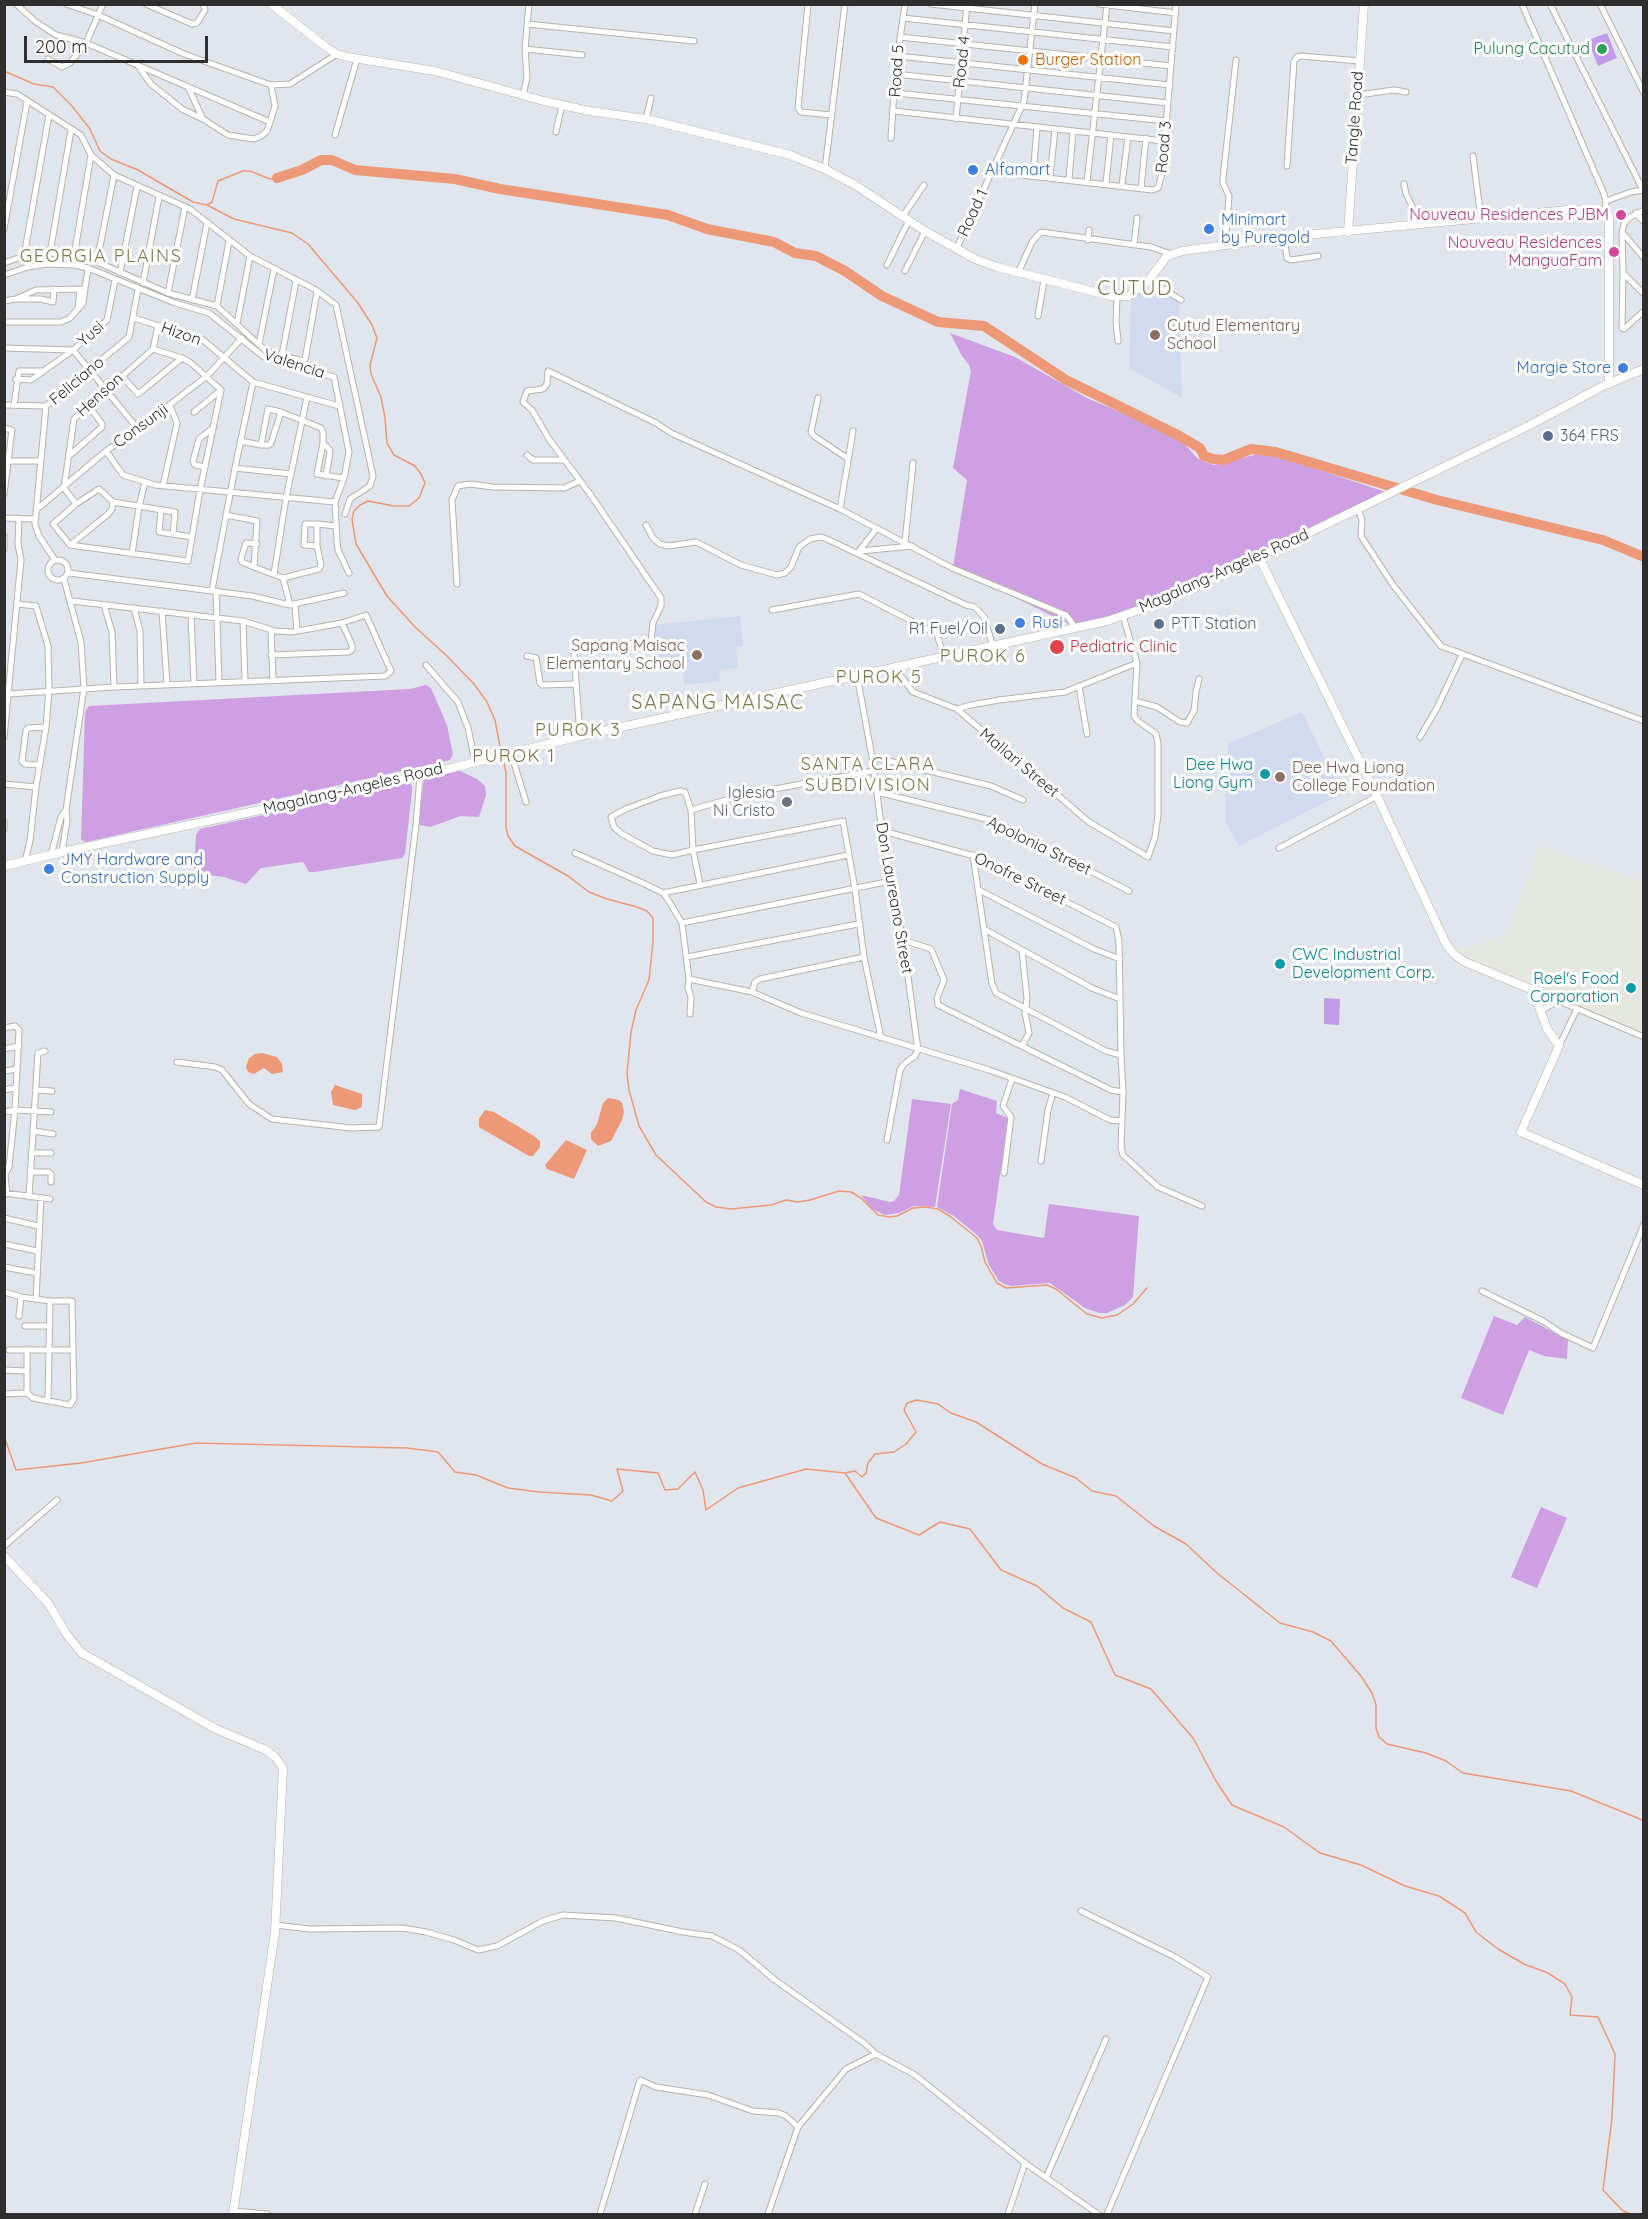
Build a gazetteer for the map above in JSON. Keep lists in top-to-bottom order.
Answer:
{
  "streets": {
    "street": [
      "Road 4",
      "Road 5",
      "Tangle Road",
      "Road 3",
      "Road 1",
      "Yusi",
      "Hizon",
      "Valencia",
      "Feliciano",
      "Henson",
      "Consunji",
      "Magalang-Angeles Road",
      "Mallari Street",
      "Apolonia Street",
      "Onofre Street",
      "Don Laureano Street"
    ]
  },
  "crossings": [
    ["Yusi", "Valencia"],
    ["Hizon", "Feliciano"],
    ["Hizon", "Consunji"],
    ["Valencia", "Feliciano"],
    ["Valencia", "Consunji"],
    ["Feliciano", "Consunji"],
    ["Henson", "Consunji"],
    ["Magalang-Angeles Road", "Mallari Street"],
    ["Magalang-Angeles Road", "Don Laureano Street"],
    ["Apolonia Street", "Don Laureano Street"],
    ["Onofre Street", "Don Laureano Street"]
  ],
  "districts": [
    "GEORGIA PLAINS",
    "CUTUD",
    "PUROK 6",
    "PUROK 5",
    "SAPANG MAISAC",
    "PUROK 3",
    "PUROK 1",
    "SANTA CLARA SUBDIVISION"
  ],
  "places": [
    "Pulung Cacutud",
    "Burger Station",
    "Alfamart",
    "Nouveau Residences PJBM",
    "Minimart by Puregold",
    "Nouveau Residences ManguaFam",
    "Cutud Elementary School",
    "Margie Store",
    "364 FRS",
    "Rusi",
    "PTT Station",
    "R1 Fuel/Oil",
    "Pediatric Clinic",
    "Sapang Maisac Elementary School",
    "Dee Hwa Liong Gym",
    "Dee Hwa Liong College Foundation",
    "Iglesia Ni Cristo",
    "JMY Hardware and Construction Supply",
    "CWC Industrial Development Corp.",
    "Roel's Food Corporation"
  ],
  "scale_bar": "200 m"
}
